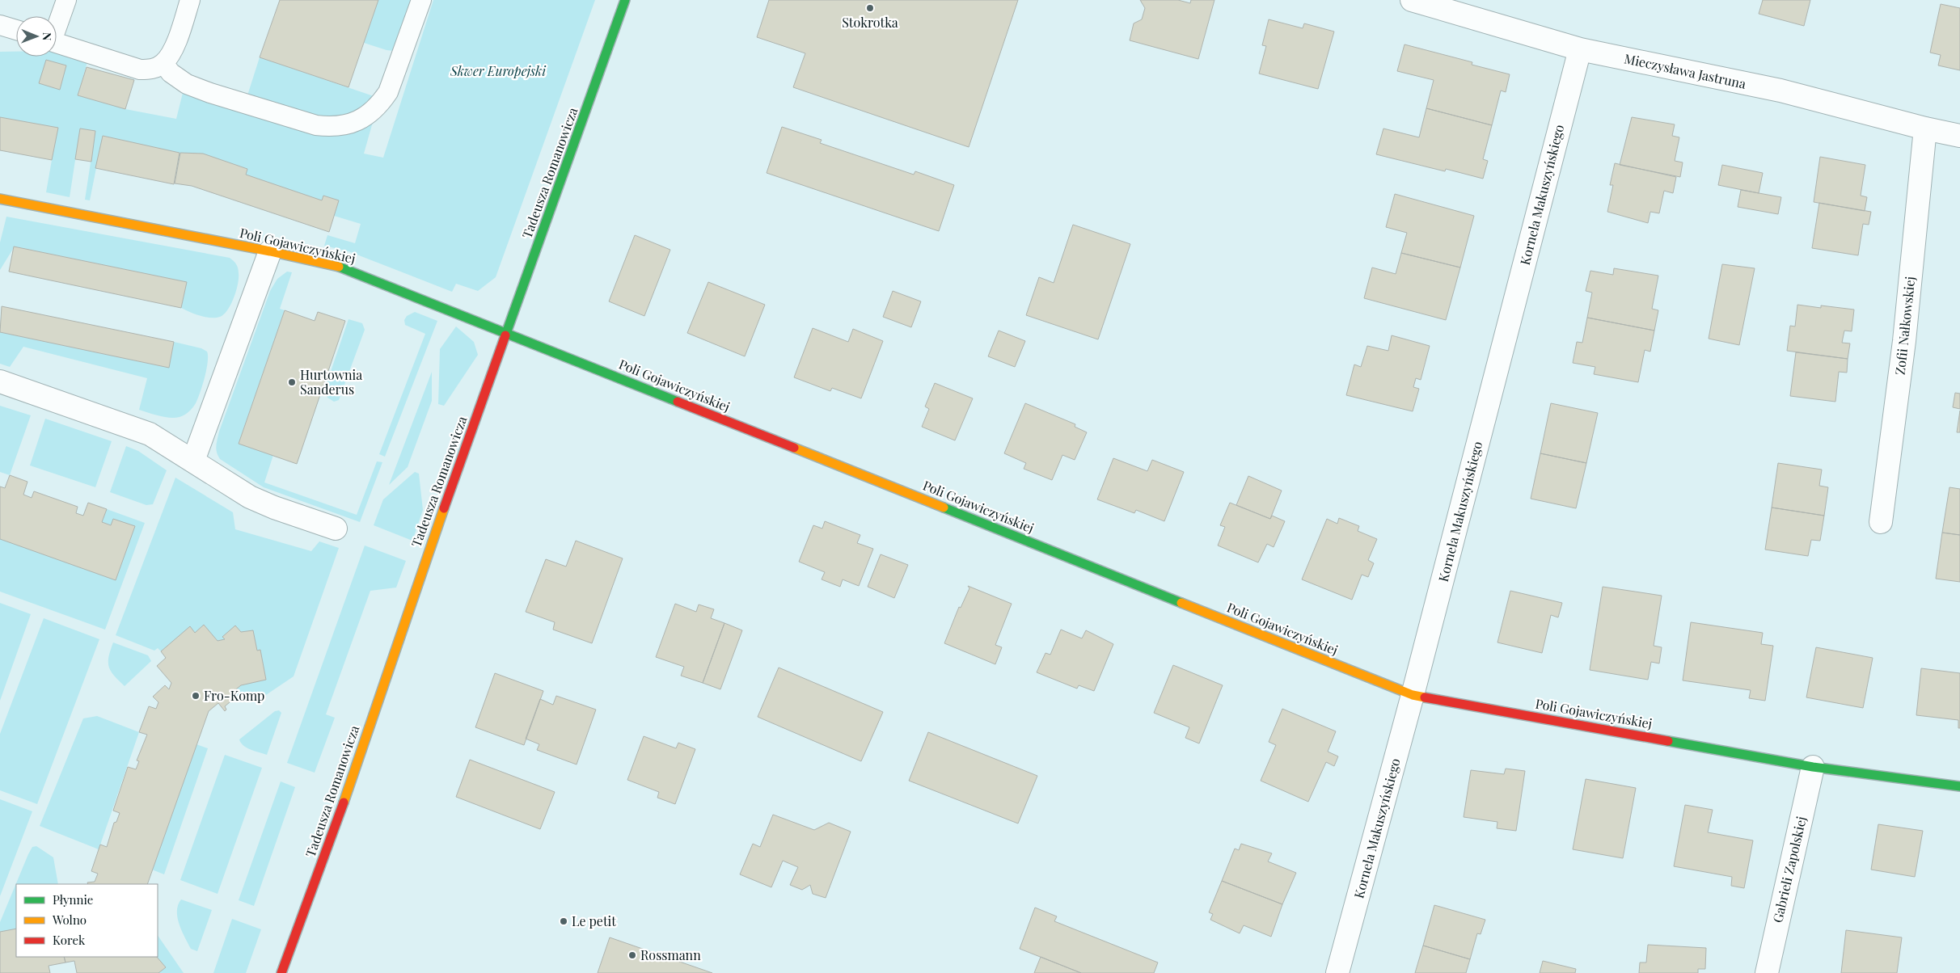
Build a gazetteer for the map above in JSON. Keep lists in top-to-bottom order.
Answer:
{
  "streets": {
    "street": [
      "Mieczysława Jastruna",
      "Tadeusza Romanowicza",
      "Kornela Makuszyńskiego",
      "Poli Gojawiczyńskiej",
      "Zofii Nałkowskiej",
      "Gabrieli Zapolskiej"
    ]
  },
  "crossings": [
    ["Mieczysława Jastruna", "Kornela Makuszyńskiego"],
    ["Mieczysława Jastruna", "Zofii Nałkowskiej"],
    ["Tadeusza Romanowicza", "Poli Gojawiczyńskiej"],
    ["Kornela Makuszyńskiego", "Poli Gojawiczyńskiej"],
    ["Poli Gojawiczyńskiej", "Gabrieli Zapolskiej"]
  ],
  "parks": ["Skwer Europejski"],
  "places": [
    "Stokrotka",
    "Hurtownia Sanderus",
    "Fro-Komp",
    "Le petit",
    "Rossmann"
  ],
  "legend": ["Płynnie", "Wolno", "Korek"],
  "north": "right"
}
